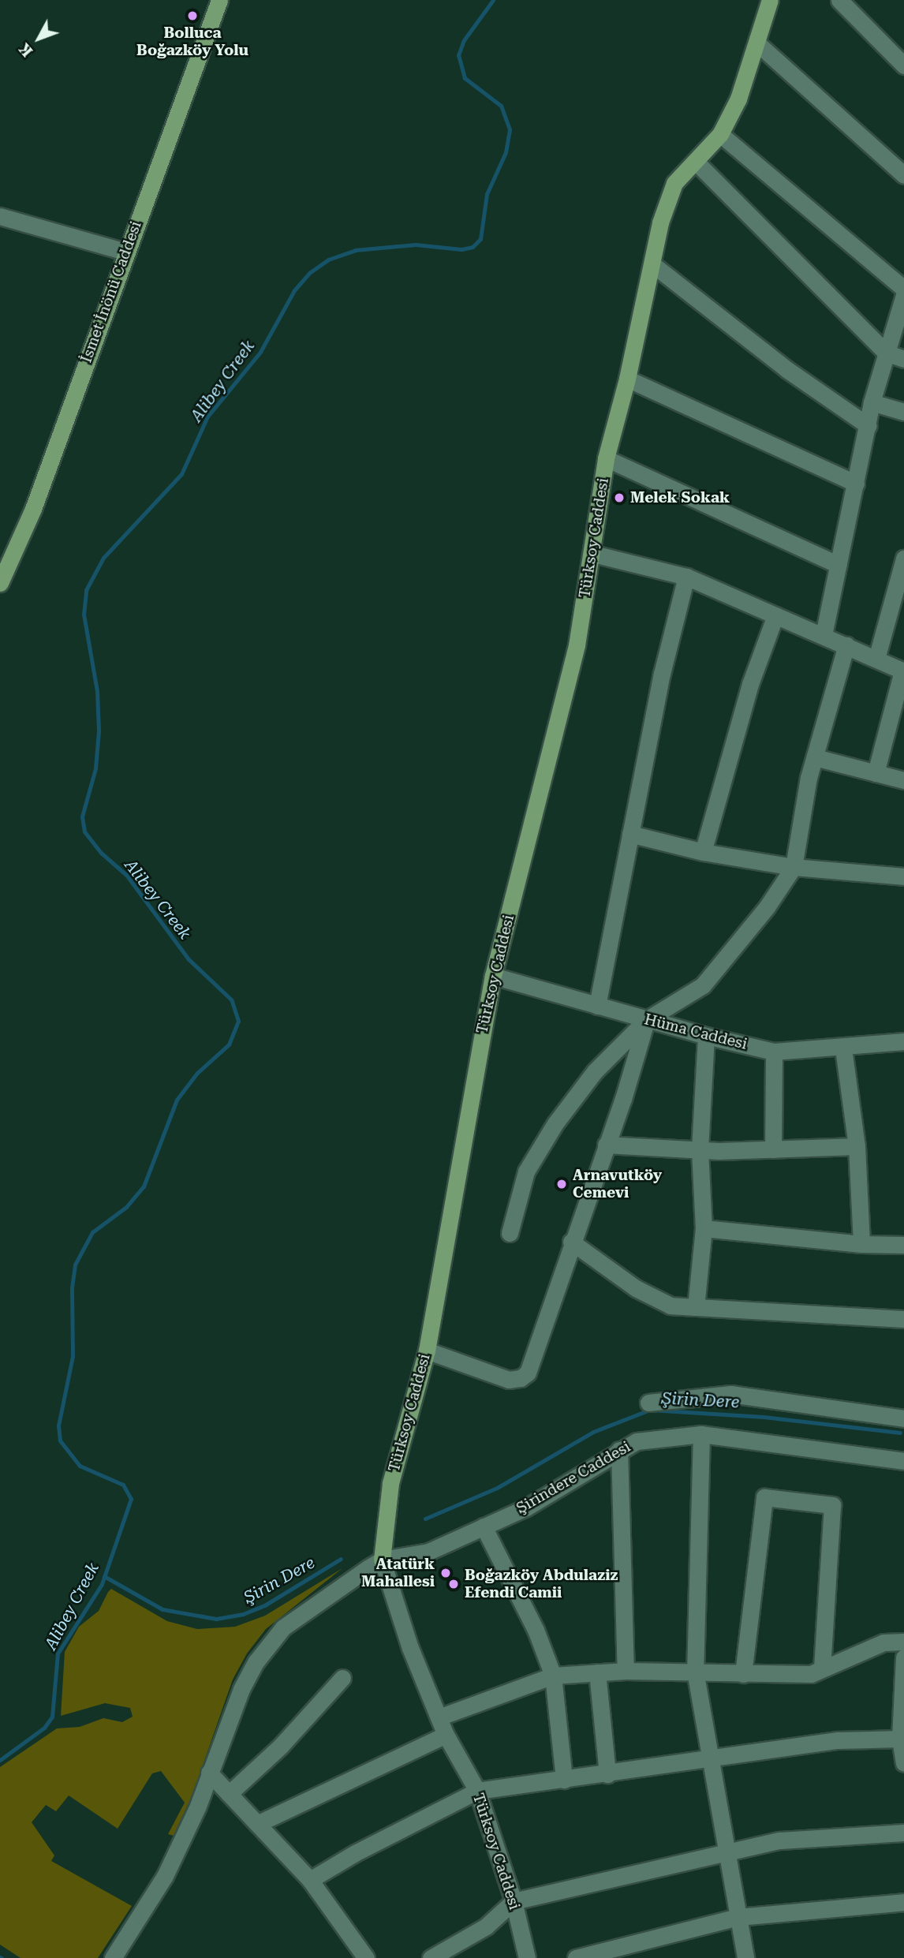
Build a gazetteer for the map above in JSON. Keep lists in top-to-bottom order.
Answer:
{
  "streets": {
    "main road": ["İsmet İnönü Caddesi", "Türksoy Caddesi"],
    "street": ["Hüma Caddesi", "Şirindere Caddesi"]
  },
  "crossings": [
    ["Türksoy Caddesi", "Hüma Caddesi"],
    ["Türksoy Caddesi", "Şirindere Caddesi"]
  ],
  "water": ["Alibey Creek", "Şirin Dere"],
  "places": [
    "Bolluca Boğazköy Yolu",
    "Melek Sokak",
    "Arnavutköy Cemevi",
    "Atatürk Mahallesi",
    "Boğazköy Abdulaziz Efendi Camii"
  ],
  "north": "bottom left"
}
